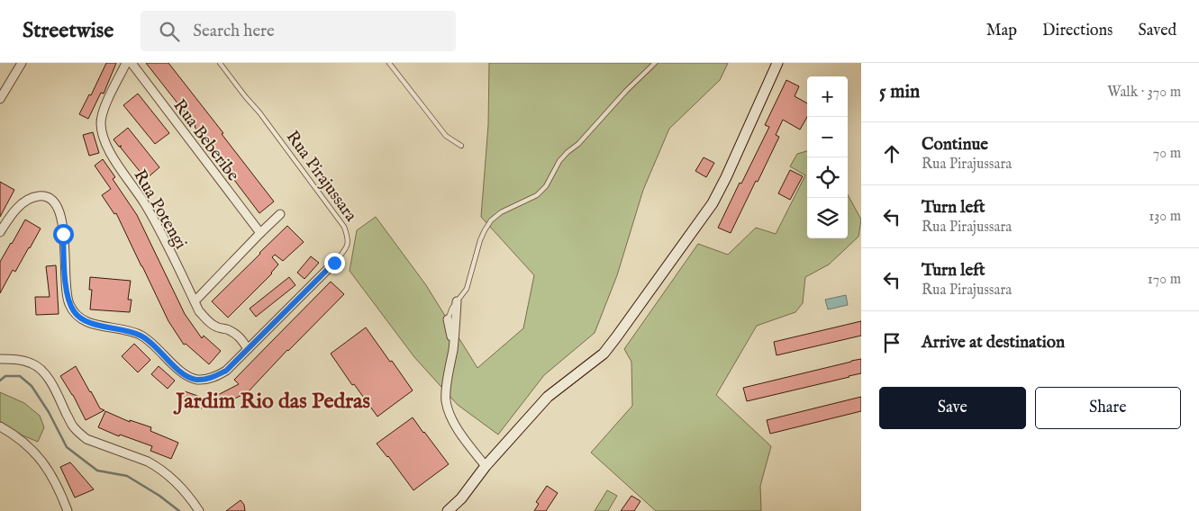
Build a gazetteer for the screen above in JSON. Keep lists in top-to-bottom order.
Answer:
{
  "streets": {
    "street": ["Rua Beberibe", "Rua Pirajussara", "Rua Potengi"]
  },
  "crossings": [
    ["Rua Pirajussara", "Rua Potengi"]
  ],
  "districts": ["Jardim Rio das Pedras"],
  "page": {
    "header": "Streetwise",
    "search": "Search here",
    "nav": ["Map", "Directions", "Saved"],
    "heading": ["5 min", "Walk · 370 m"],
    "map_buttons": ["+", "−"],
    "list": [
      ["Continue", "Rua Pirajussara", "70 m"],
      ["Turn left", "Rua Pirajussara", "130 m"],
      ["Turn left", "Rua Pirajussara", "170 m"],
      "Arrive at destination"
    ],
    "buttons": ["Save", "Share"]
  }
}
